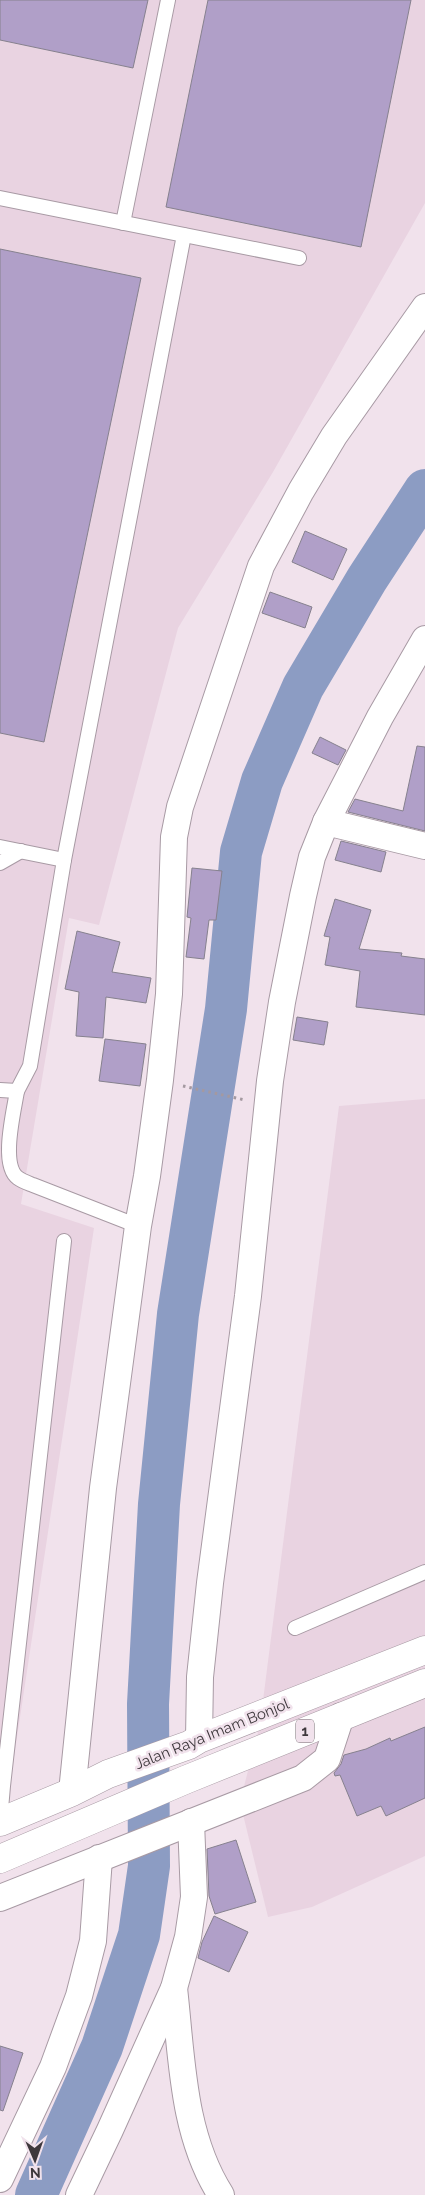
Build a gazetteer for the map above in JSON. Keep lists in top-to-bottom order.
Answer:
{
  "streets": {
    "highway": ["1", "Jalan Raya Imam Bonjol"]
  },
  "north": "bottom"
}
